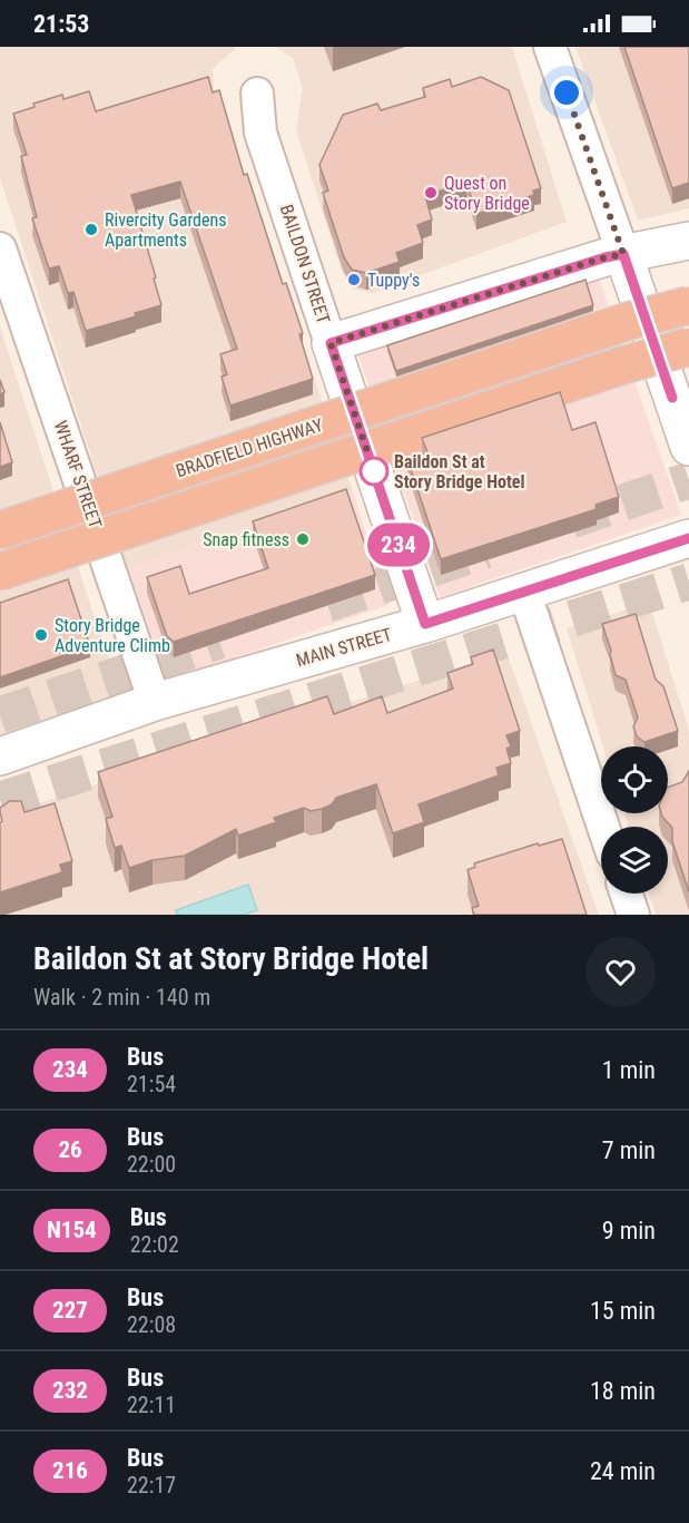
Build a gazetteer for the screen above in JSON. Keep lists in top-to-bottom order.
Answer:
{
  "streets": {
    "highway": ["BRADFIELD HIGHWAY"],
    "street": ["BAILDON STREET", "WHARF STREET", "MAIN STREET"]
  },
  "crossings": [
    ["BAILDON STREET", "MAIN STREET"],
    ["WHARF STREET", "MAIN STREET"]
  ],
  "places": [
    "Quest on Story Bridge",
    "Rivercity Gardens Apartments",
    "Tuppy's",
    "Baildon St at Story Bridge Hotel",
    "Snap fitness",
    "Story Bridge Adventure Climb"
  ],
  "lines": ["bus line 234"],
  "page": {
    "status": "21:53",
    "on_map": "234",
    "heading": ["Baildon St at Story Bridge Hotel", "Walk · 2 min · 140 m"],
    "list": [
      {
        "mark": "234",
        "name": "Bus",
        "note": "21:54",
        "value": "1 min"
      },
      {
        "mark": "26",
        "name": "Bus",
        "note": "22:00",
        "value": "7 min"
      },
      {
        "mark": "N154",
        "name": "Bus",
        "note": "22:02",
        "value": "9 min"
      },
      {
        "mark": "227",
        "name": "Bus",
        "note": "22:08",
        "value": "15 min"
      },
      {
        "mark": "232",
        "name": "Bus",
        "note": "22:11",
        "value": "18 min"
      },
      {
        "mark": "216",
        "name": "Bus",
        "note": "22:17",
        "value": "24 min"
      }
    ]
  }
}
